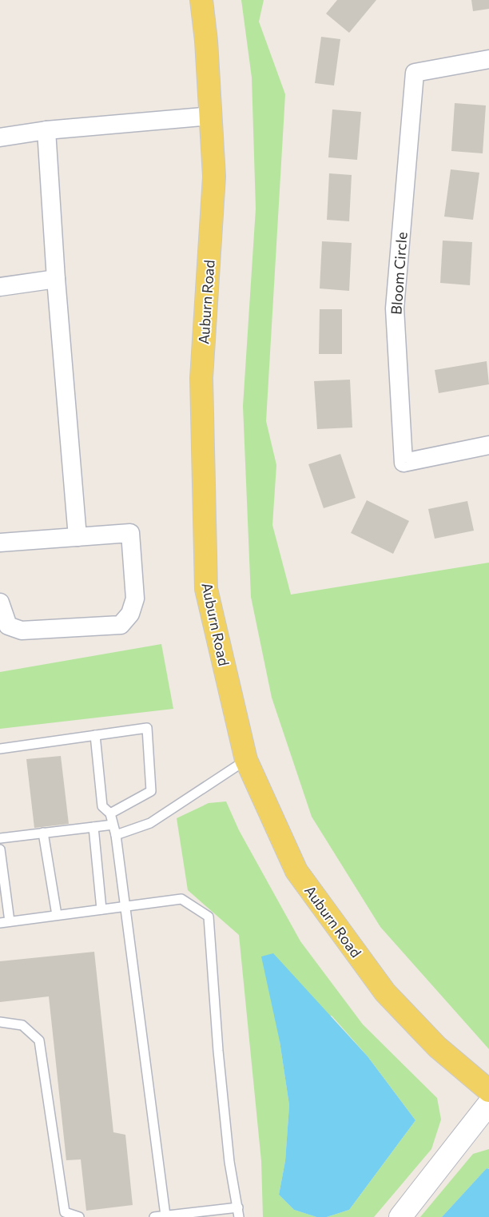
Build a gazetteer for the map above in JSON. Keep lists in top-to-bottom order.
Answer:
{
  "streets": {
    "main road": ["Auburn Road"],
    "street": ["Bloom Circle"]
  }
}
